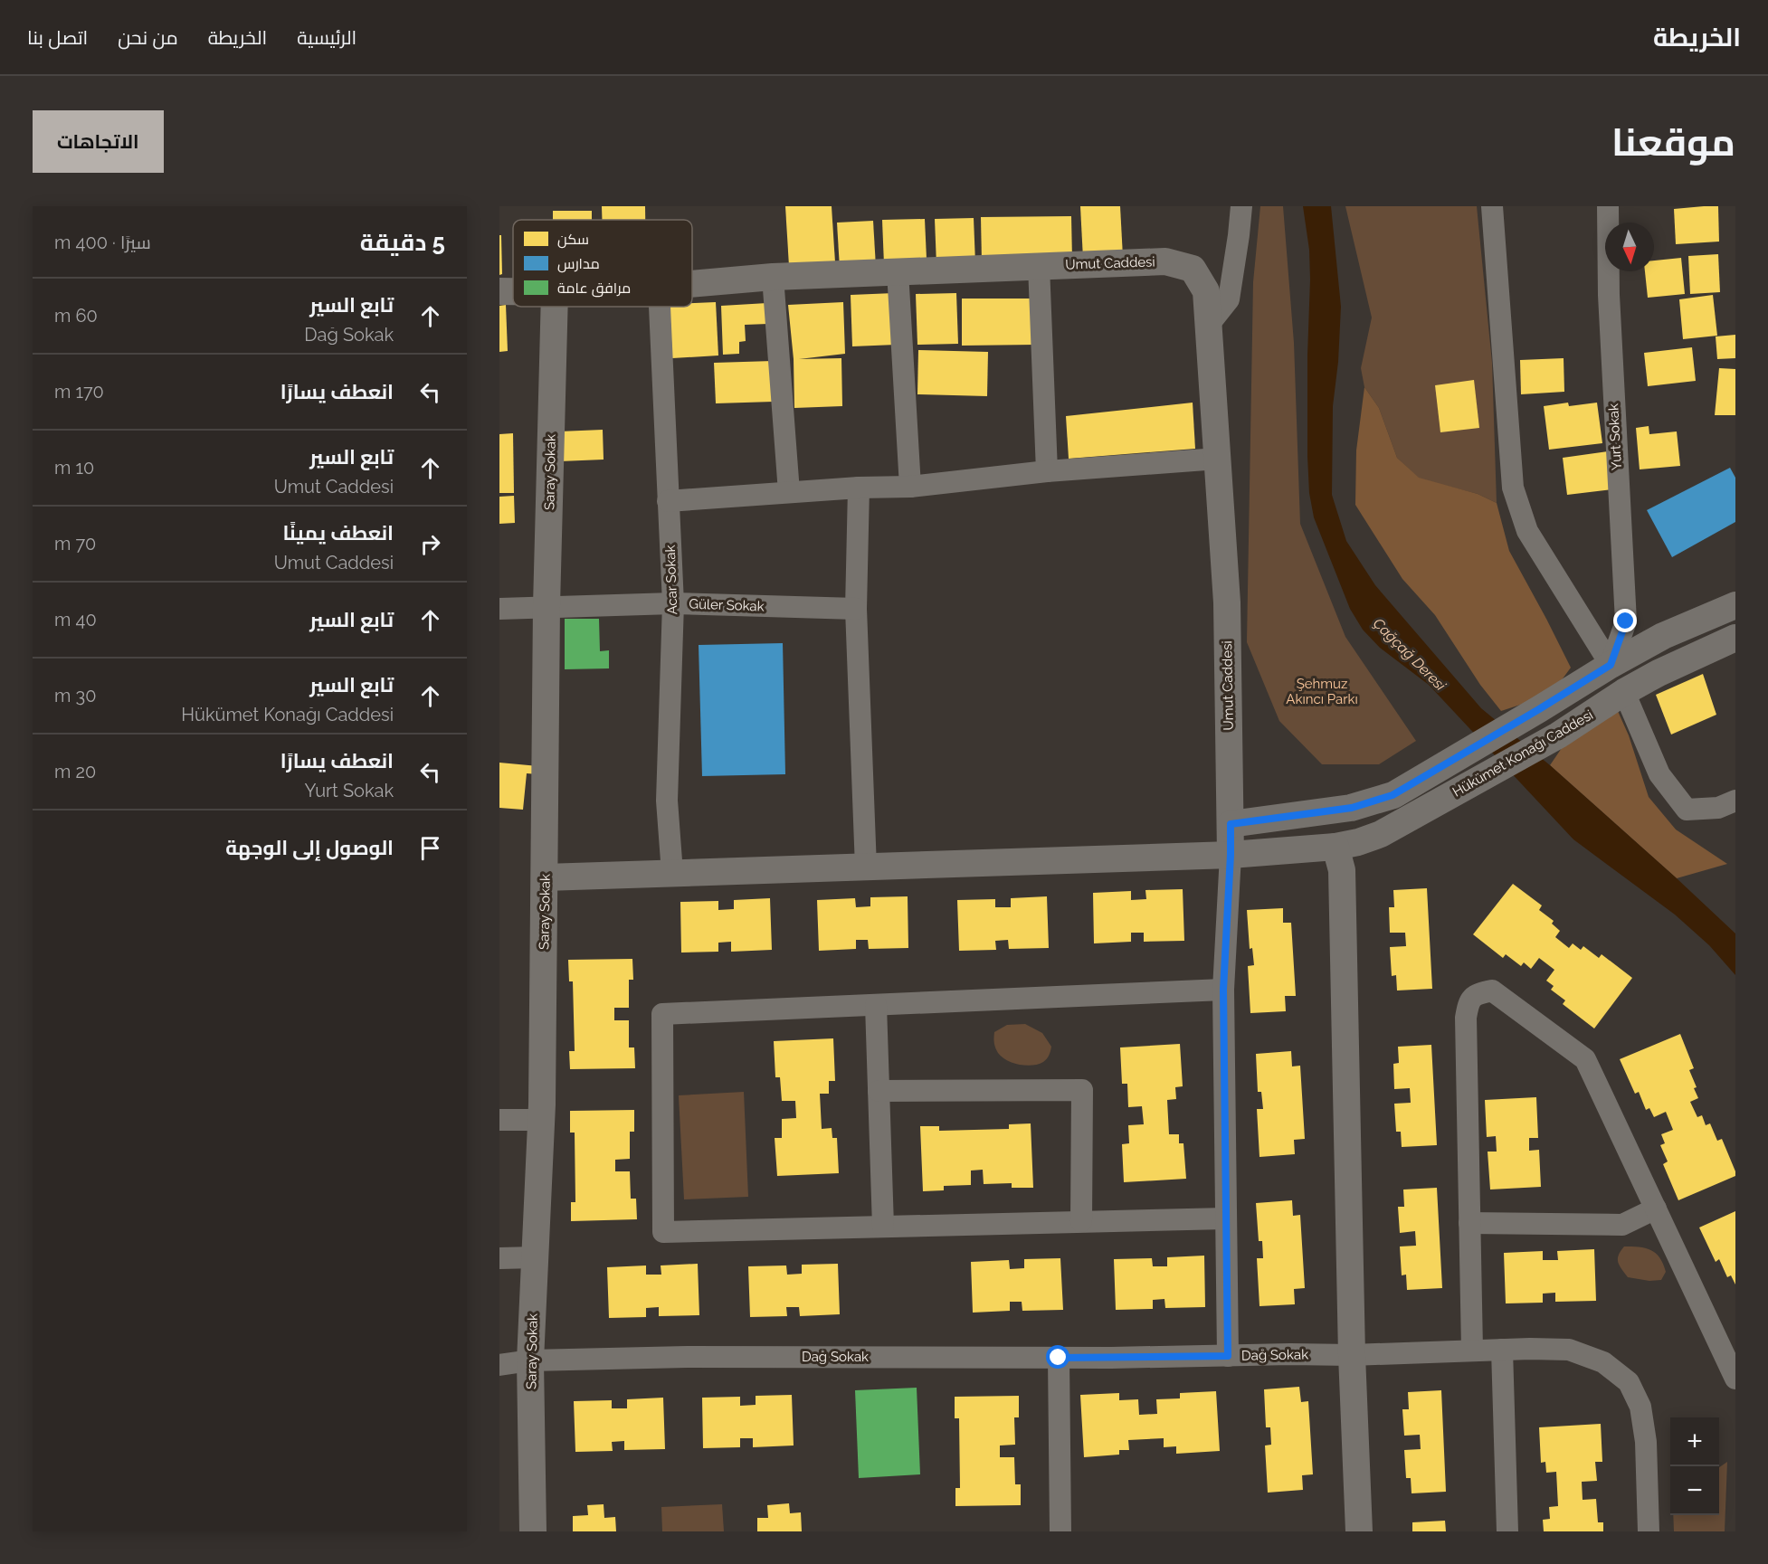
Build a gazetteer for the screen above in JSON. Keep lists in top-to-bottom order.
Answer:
{
  "streets": {
    "street": [
      "Umut Caddesi",
      "Yurt Sokak",
      "Saray Sokak",
      "Acar Sokak",
      "Güler Sokak",
      "Hükümet Konağı Caddesi",
      "Dağ Sokak"
    ]
  },
  "crossings": [
    ["Umut Caddesi", "Hükümet Konağı Caddesi"],
    ["Saray Sokak", "Güler Sokak"],
    ["Saray Sokak", "Hükümet Konağı Caddesi"],
    ["Saray Sokak", "Dağ Sokak"],
    ["Acar Sokak", "Güler Sokak"],
    ["Acar Sokak", "Hükümet Konağı Caddesi"]
  ],
  "water": ["Çağçağ Deresi"],
  "parks": ["Şehmuz Akıncı Parkı"],
  "legend": ["سكن", "مدارس", "مرافق عامة"],
  "north": "bottom",
  "page": {
    "header": "الخريطة",
    "nav": [
      "الرئيسية",
      "الخريطة",
      "من نحن",
      "اتصل بنا"
    ],
    "title": "موقعنا",
    "buttons": "الاتجاهات",
    "heading": ["5 دقيقة", "سيرًا · 400 m"],
    "list": [
      ["تابع السير", "Dağ Sokak", "60 m"],
      ["انعطف يسارًا", "170 m"],
      ["تابع السير", "Umut Caddesi", "10 m"],
      ["انعطف يمينًا", "Umut Caddesi", "70 m"],
      ["تابع السير", "40 m"],
      ["تابع السير", "Hükümet Konağı Caddesi", "30 m"],
      ["انعطف يسارًا", "Yurt Sokak", "20 m"],
      "الوصول إلى الوجهة"
    ],
    "map_buttons": ["+", "−"]
  }
}
